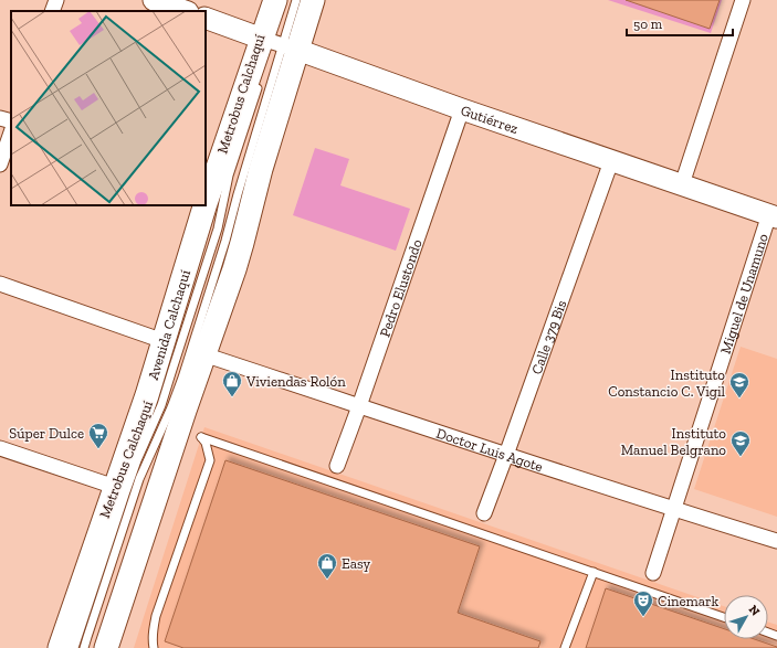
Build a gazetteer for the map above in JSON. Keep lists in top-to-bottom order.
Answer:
{
  "streets": {
    "main road": ["Avenida Calchaquí"],
    "street": [
      "Gutiérrez",
      "Pedro Elustondo",
      "Miguel de Unamuno",
      "Calle 379 Bis",
      "Doctor Luis Agote"
    ],
    "lane": ["Metrobus Calchaquí"]
  },
  "crossings": [
    ["Metrobus Calchaquí", "Gutiérrez"],
    ["Metrobus Calchaquí", "Avenida Calchaquí"],
    ["Gutiérrez", "Pedro Elustondo"],
    ["Gutiérrez", "Miguel de Unamuno"],
    ["Gutiérrez", "Avenida Calchaquí"],
    ["Gutiérrez", "Calle 379 Bis"],
    ["Pedro Elustondo", "Doctor Luis Agote"],
    ["Miguel de Unamuno", "Doctor Luis Agote"],
    ["Avenida Calchaquí", "Doctor Luis Agote"],
    ["Calle 379 Bis", "Doctor Luis Agote"]
  ],
  "places": {
    "shop": ["Viviendas Rolón", "Easy"],
    "school or university": ["Instituto Constancio C. Vigil", "Instituto Manuel Belgrano"],
    "supermarket": ["Súper Dulce"],
    "theatre": ["Cinemark"]
  },
  "scale_bar": "50 m",
  "north": "top right"
}
